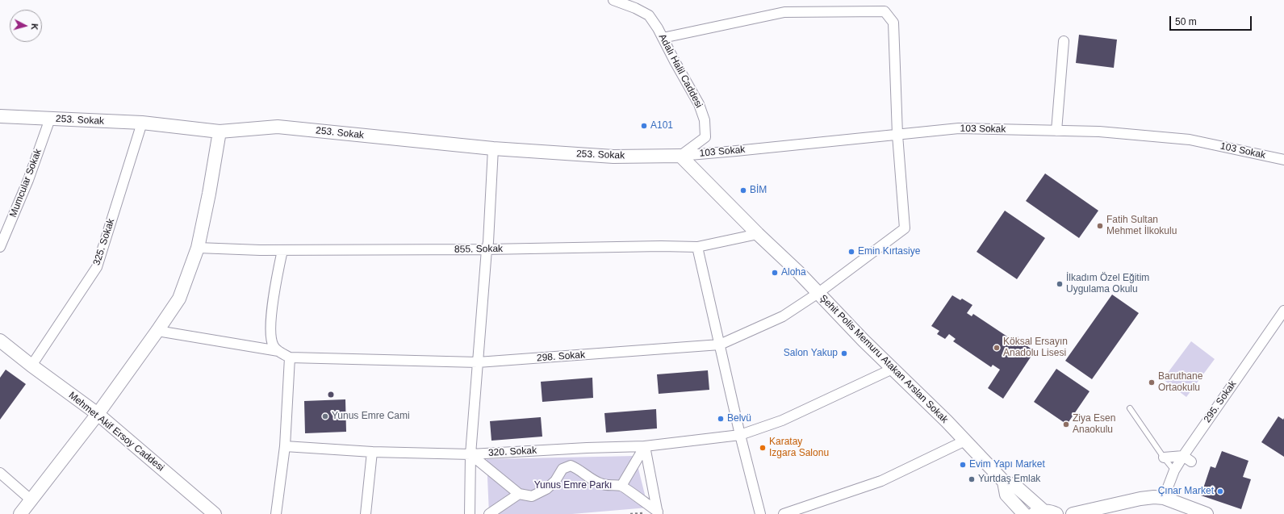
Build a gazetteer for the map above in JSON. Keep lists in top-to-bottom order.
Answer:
{
  "streets": {
    "street": [
      "Adalı Halil Caddesi",
      "253. Sokak",
      "103 Sokak",
      "Mumcular Sokak",
      "325. Sokak",
      "855. Sokak",
      "298. Sokak",
      "Şehit Polis Memuru Atakan Arslan Sokak",
      "295. Sokak",
      "Mehmet Akif Ersoy Caddesi",
      "320. Sokak"
    ]
  },
  "crossings": [
    ["Adalı Halil Caddesi", "253. Sokak"],
    ["Adalı Halil Caddesi", "103 Sokak"],
    ["Adalı Halil Caddesi", "Şehit Polis Memuru Atakan Arslan Sokak"],
    ["253. Sokak", "103 Sokak"],
    ["253. Sokak", "Mumcular Sokak"],
    ["253. Sokak", "325. Sokak"],
    ["253. Sokak", "Şehit Polis Memuru Atakan Arslan Sokak"],
    ["103 Sokak", "298. Sokak"],
    ["103 Sokak", "Şehit Polis Memuru Atakan Arslan Sokak"],
    ["325. Sokak", "Mehmet Akif Ersoy Caddesi"],
    ["855. Sokak", "Şehit Polis Memuru Atakan Arslan Sokak"],
    ["298. Sokak", "Şehit Polis Memuru Atakan Arslan Sokak"],
    ["Şehit Polis Memuru Atakan Arslan Sokak", "320. Sokak"]
  ],
  "parks": ["Yunus Emre Parkı"],
  "places": [
    "A101",
    "BİM",
    "Fatih Sultan Mehmet İlkokulu",
    "Emin Kırtasiye",
    "Aloha",
    "İlkadım Özel Eğitim Uygulama Okulu",
    "Köksal Ersayın Anadolu Lisesi",
    "Salon Yakup",
    "Baruthane Ortaokulu",
    "Yunus Emre Cami",
    "Belvü",
    "Ziya Esen Anaokulu",
    "Karatay Izgara Salonu",
    "Evim Yapı Market",
    "Yurtdaş Emlak",
    "Çınar Market"
  ],
  "scale_bar": "50 m",
  "north": "right"
}
